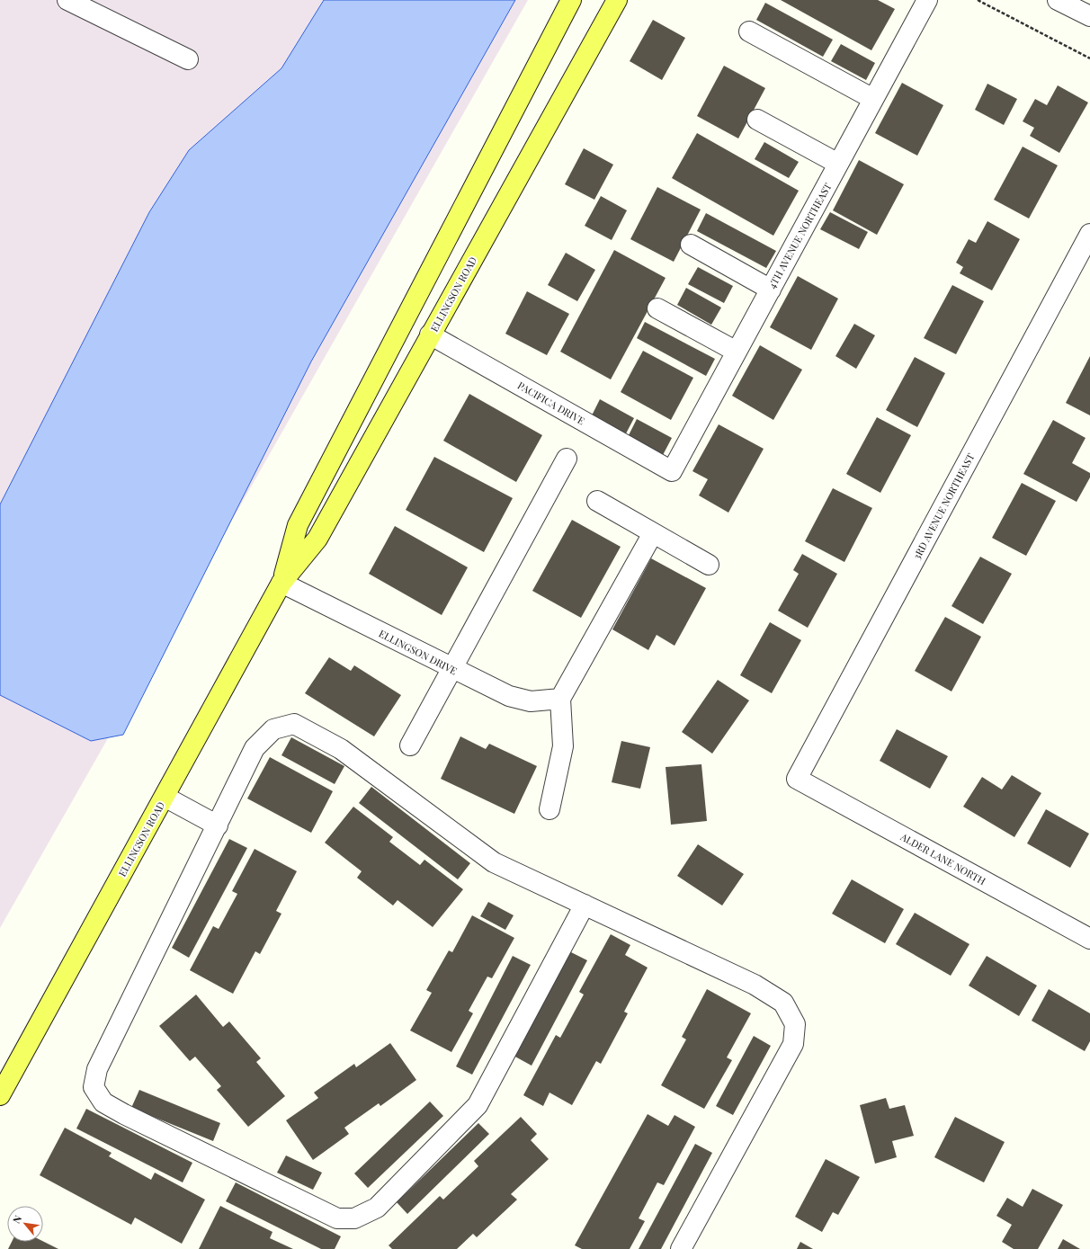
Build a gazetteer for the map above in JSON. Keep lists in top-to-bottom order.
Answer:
{
  "streets": {
    "main road": ["ELLINGSON ROAD"],
    "street": [
      "4TH AVENUE NORTHEAST",
      "PACIFICA DRIVE",
      "3RD AVENUE NORTHEAST",
      "ELLINGSON DRIVE",
      "ALDER LANE NORTH"
    ]
  },
  "crossings": [
    ["4TH AVENUE NORTHEAST", "PACIFICA DRIVE"],
    ["ELLINGSON ROAD", "PACIFICA DRIVE"],
    ["ELLINGSON ROAD", "ELLINGSON DRIVE"],
    ["3RD AVENUE NORTHEAST", "ALDER LANE NORTH"]
  ],
  "north": "top left"
}
